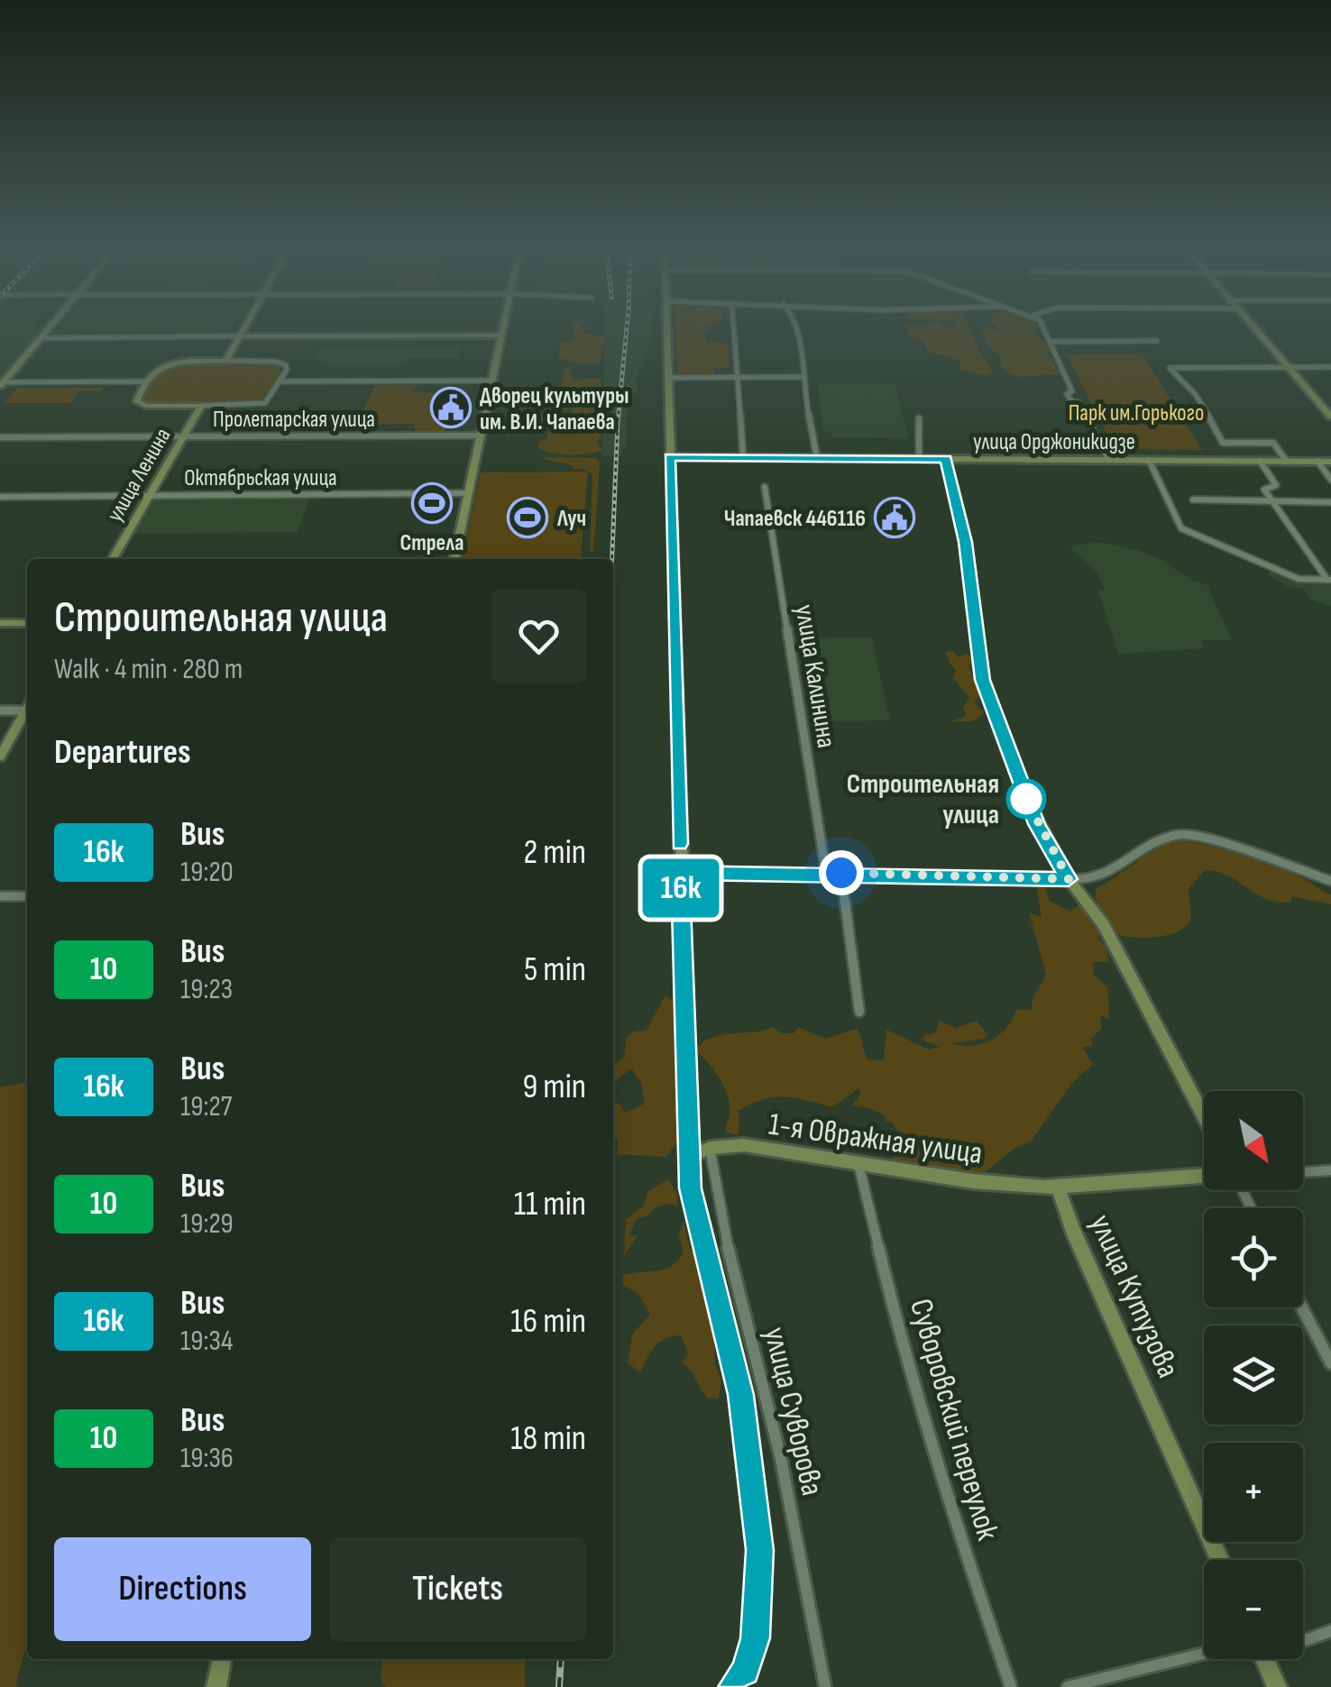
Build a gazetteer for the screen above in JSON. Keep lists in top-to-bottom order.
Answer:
{
  "streets": {
    "street": [
      "Пролетарская улица",
      "улица Орджоникидзе",
      "улица Ленина",
      "Октябрьская улица",
      "улица Калинина",
      "1-я Овражная улица",
      "улица Кутузова",
      "улица Суворова",
      "Суворовский переулок"
    ]
  },
  "crossings": [
    ["Пролетарская улица", "улица Ленина"],
    ["улица Ленина", "Октябрьская улица"],
    ["1-я Овражная улица", "улица Кутузова"],
    ["1-я Овражная улица", "улица Суворова"],
    ["1-я Овражная улица", "Суворовский переулок"]
  ],
  "parks": ["Парк им.Горького"],
  "places": {
    "public building": ["Дворец культуры им. В.И. Чапаева", "Чапаевск 446116"],
    "sports": ["Стрела", "Луч"],
    "other": ["Строительная улица"]
  },
  "lines": ["bus line 16к"],
  "north": "bottom right",
  "page": {
    "on_map": "16к",
    "heading": [
      ["Строительная улица", "Walk · 4 min · 280 m"],
      "Departures"
    ],
    "list": [
      {
        "mark": "16к",
        "name": "Bus",
        "note": "19:20",
        "value": "2 min"
      },
      {
        "mark": "10",
        "name": "Bus",
        "note": "19:23",
        "value": "5 min"
      },
      {
        "mark": "16к",
        "name": "Bus",
        "note": "19:27",
        "value": "9 min"
      },
      {
        "mark": "10",
        "name": "Bus",
        "note": "19:29",
        "value": "11 min"
      },
      {
        "mark": "16к",
        "name": "Bus",
        "note": "19:34",
        "value": "16 min"
      },
      {
        "mark": "10",
        "name": "Bus",
        "note": "19:36",
        "value": "18 min"
      }
    ],
    "map_buttons": ["+", "−"],
    "buttons": ["Directions", "Tickets"]
  }
}
